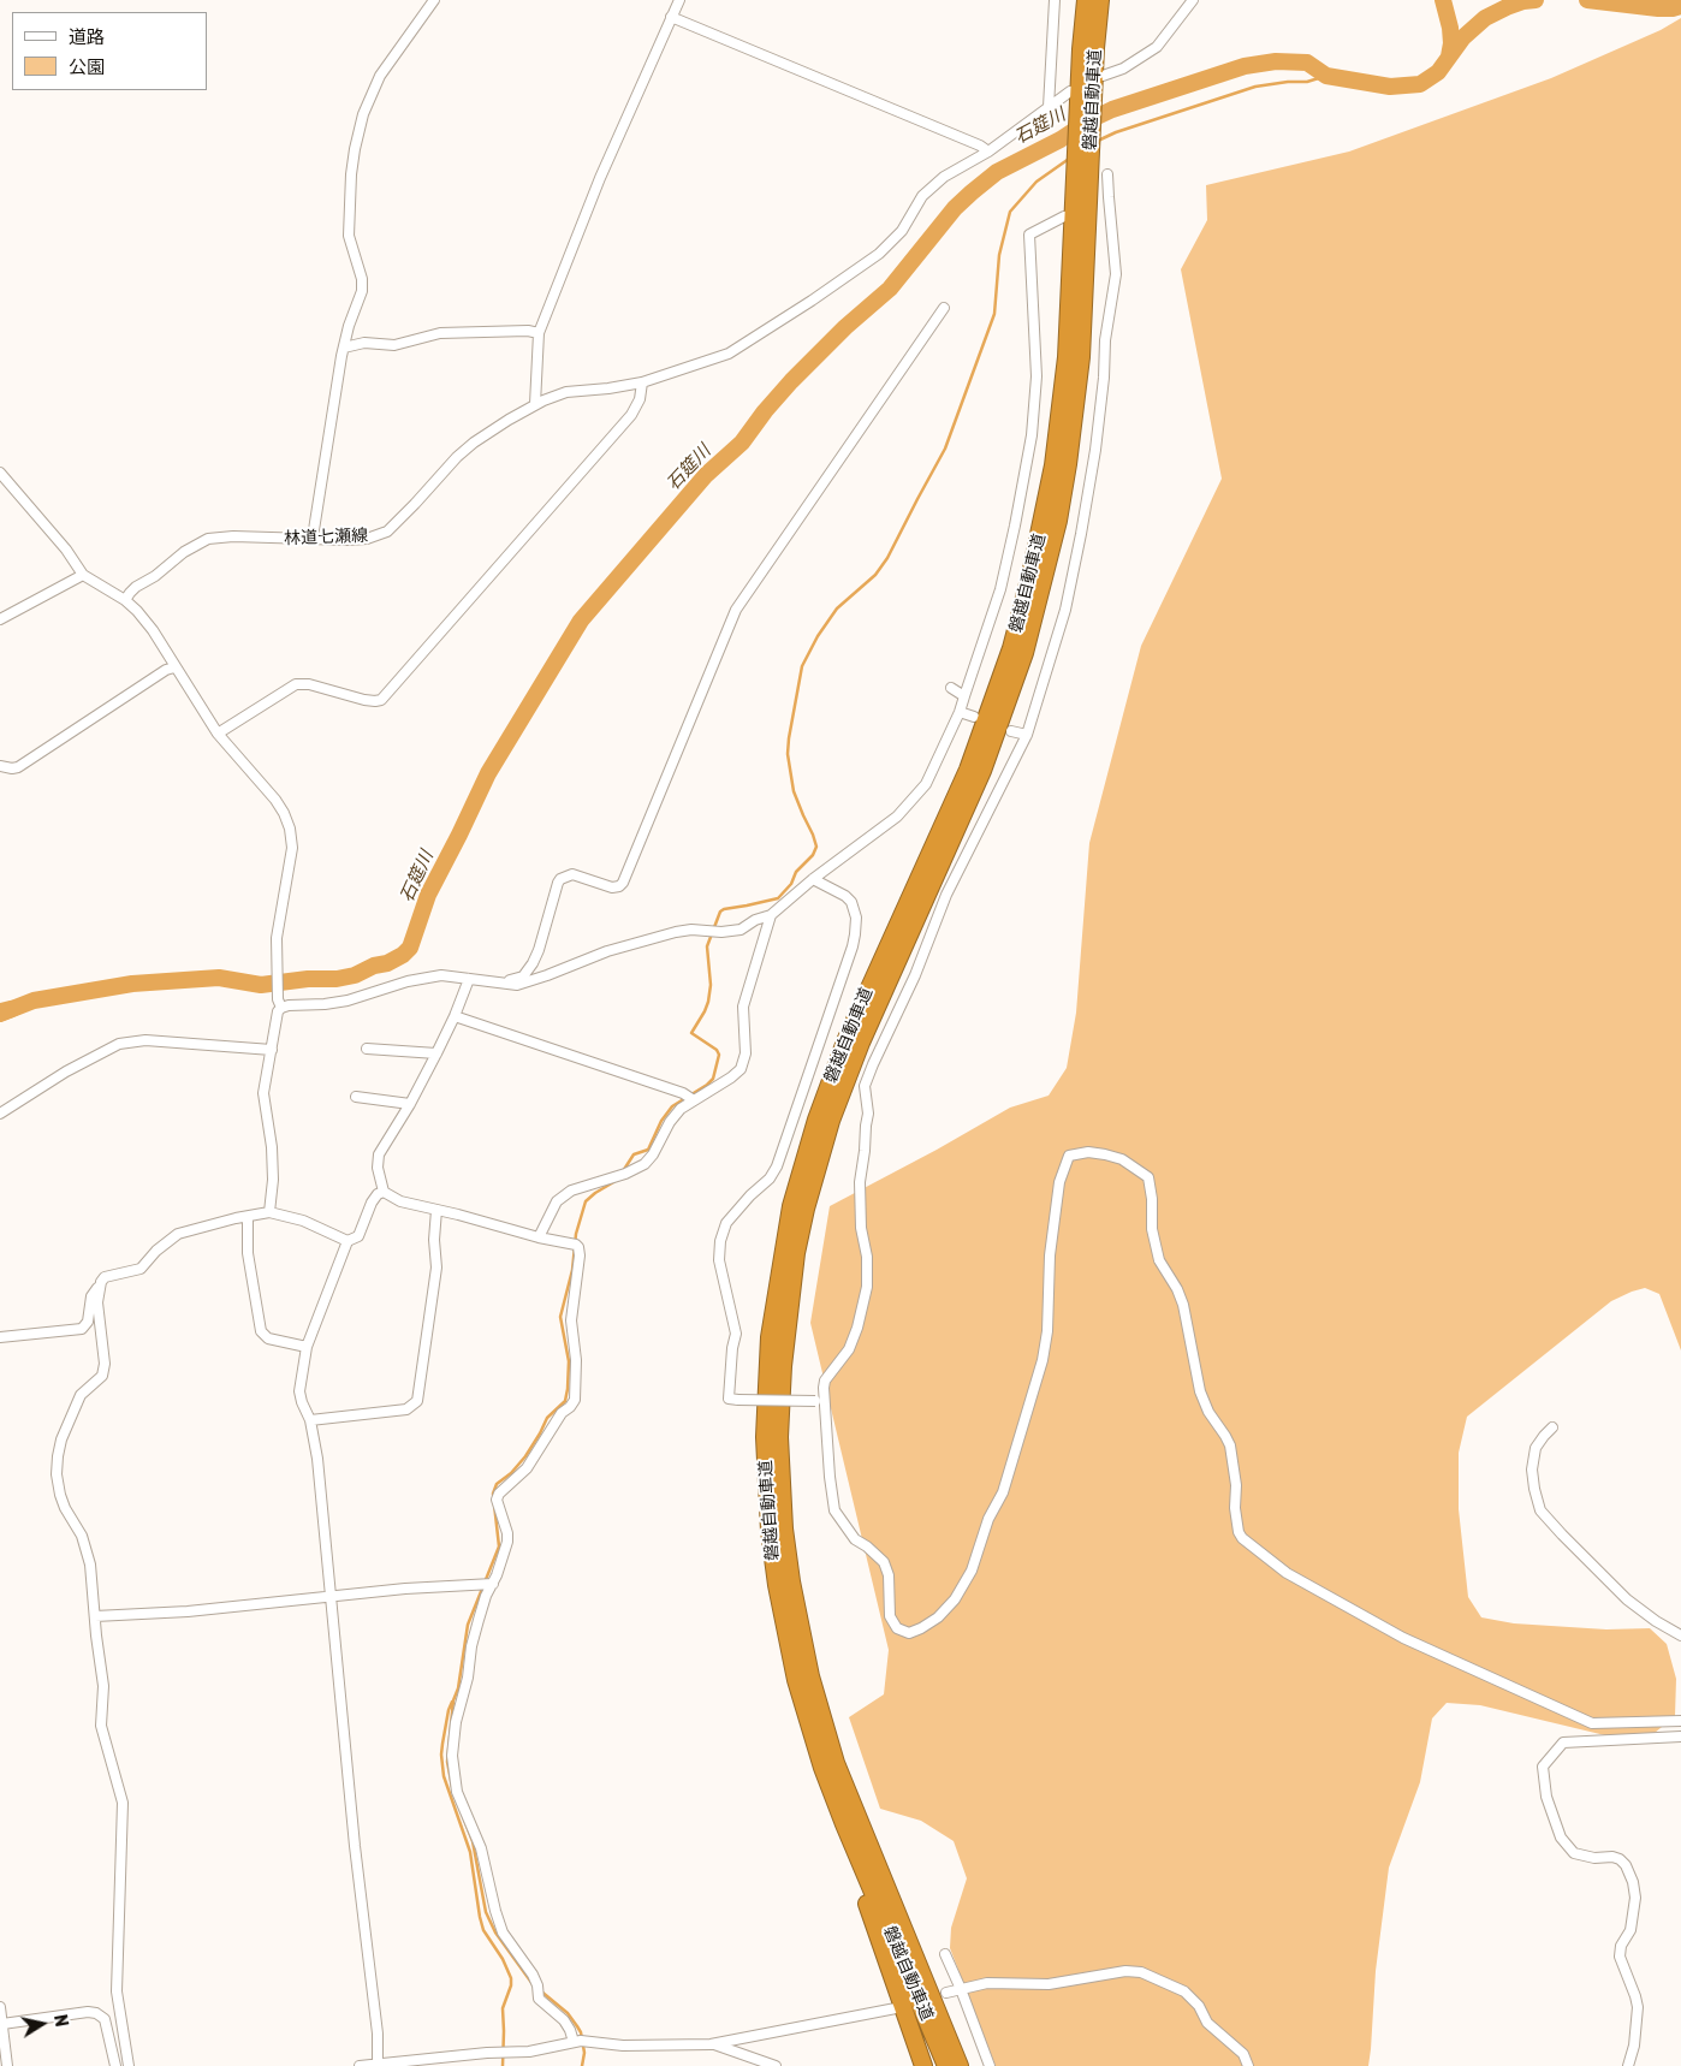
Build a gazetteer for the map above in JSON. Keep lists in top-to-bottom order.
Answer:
{
  "streets": {
    "highway": ["磐越自動車道"],
    "street": ["林道七瀬線"]
  },
  "crossings": [
    ["磐越自動車道", "林道七瀬線"]
  ],
  "water": ["石筵川"],
  "legend": ["道路", "公園"],
  "north": "right"
}
